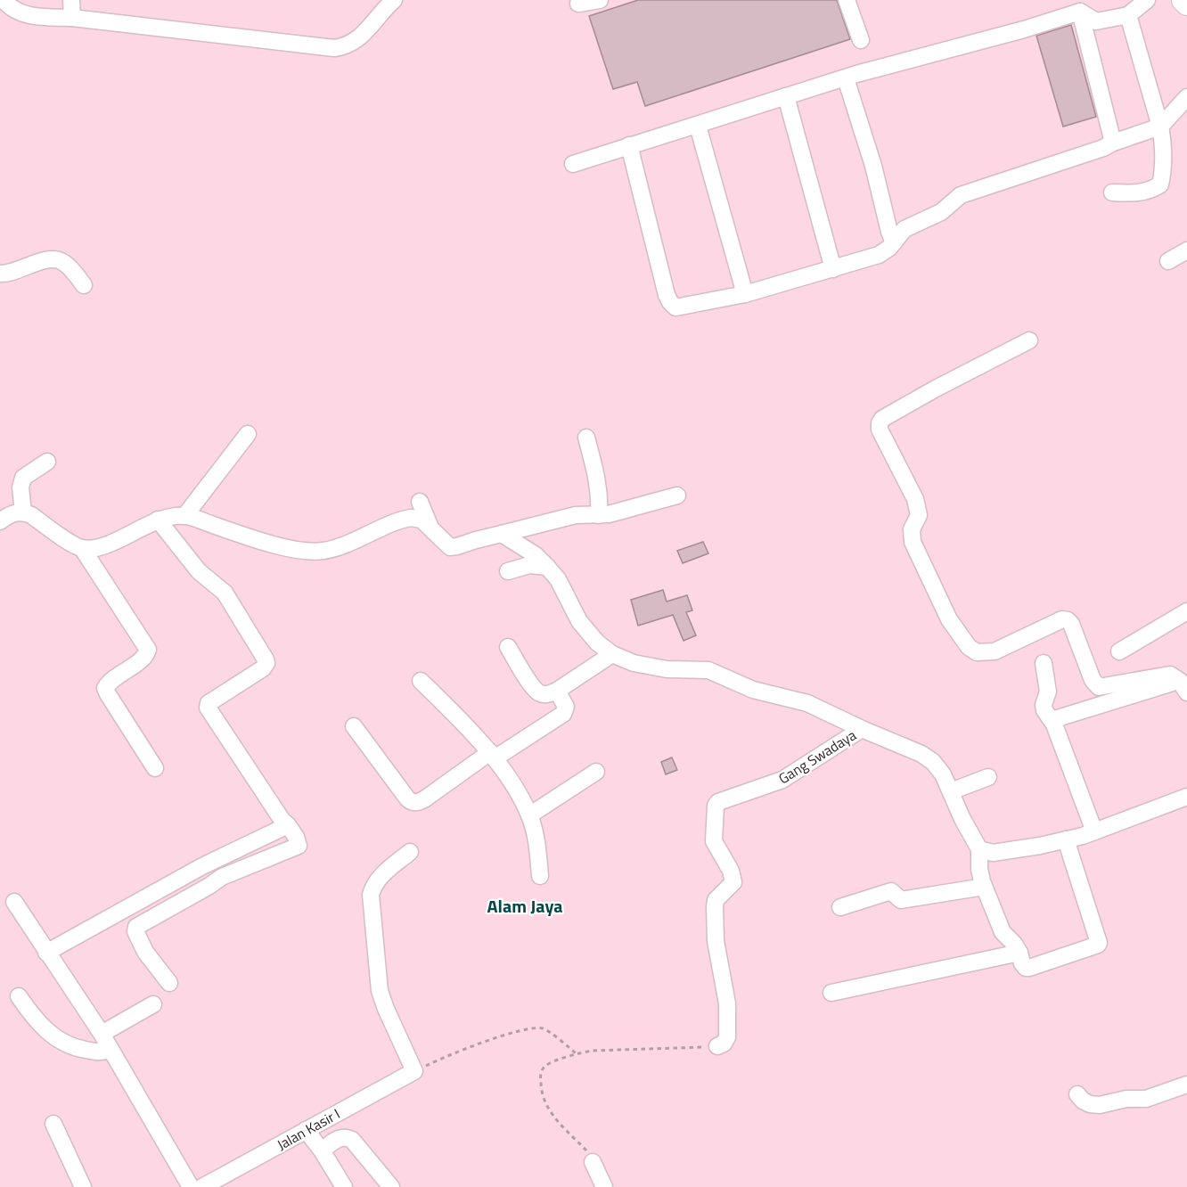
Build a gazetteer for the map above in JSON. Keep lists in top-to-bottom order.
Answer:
{
  "streets": {
    "street": ["Gang Swadaya", "Jalan Kasir I"]
  },
  "districts": ["Alam Jaya"]
}
